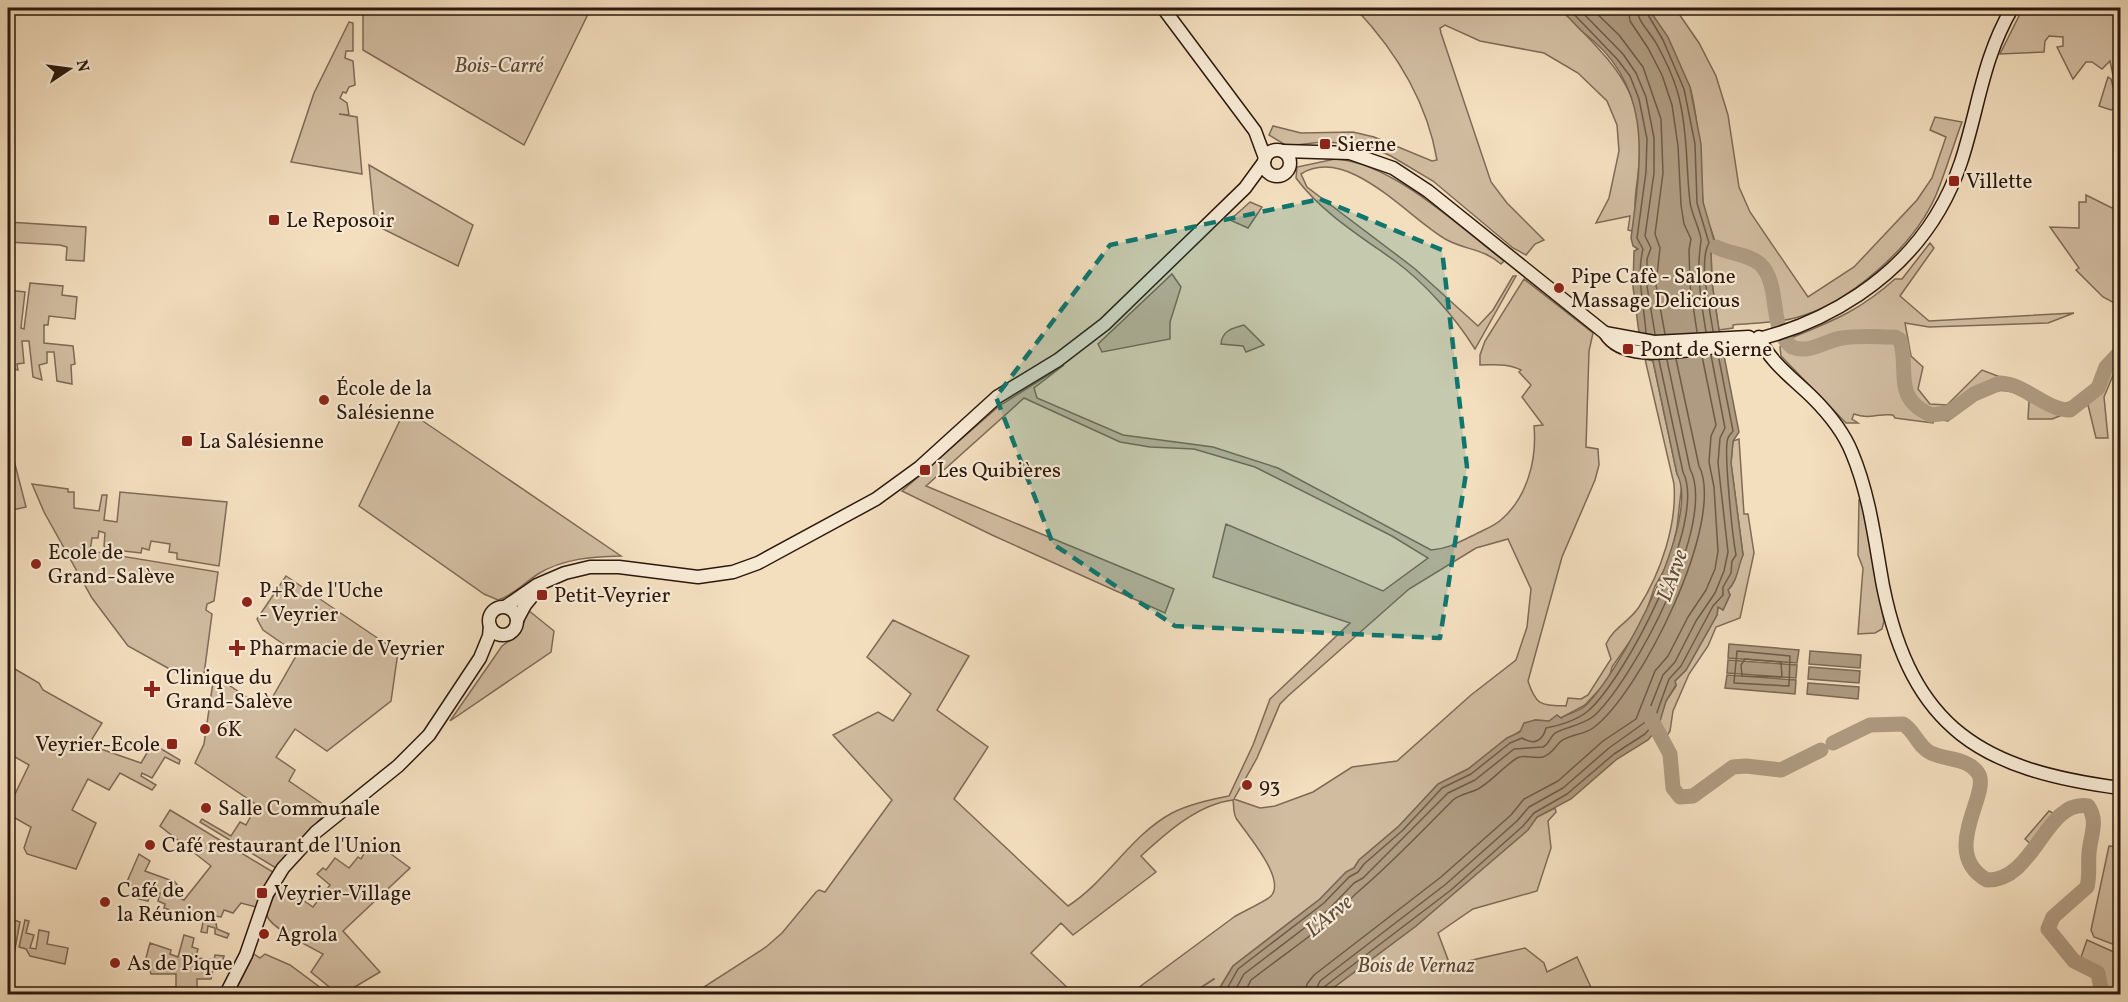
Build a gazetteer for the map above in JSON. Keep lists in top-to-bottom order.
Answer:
{
  "water": ["L'Arve"],
  "parks": ["Bois-Carré", "Bois de Vernaz"],
  "places": {
    "transit": [
      "Sierne",
      "Villette",
      "Le Reposoir",
      "Pont de Sierne",
      "La Salésienne",
      "Les Quibières",
      "Petit-Veyrier",
      "Veyrier-Ecole",
      "Veyrier-Village"
    ],
    "other": [
      "Pipe Cafè - Salone Massage Delicious",
      "École de la Salésienne",
      "Ecole de Grand-Salève",
      "P+R de l'Uche - Veyrier",
      "6K",
      "93",
      "Salle Communale",
      "Café restaurant de l'Union",
      "Café de la Réunion",
      "Agrola",
      "As de Pique"
    ],
    "health": ["Pharmacie de Veyrier", "Clinique du Grand-Salève"]
  },
  "north": "right"
}
